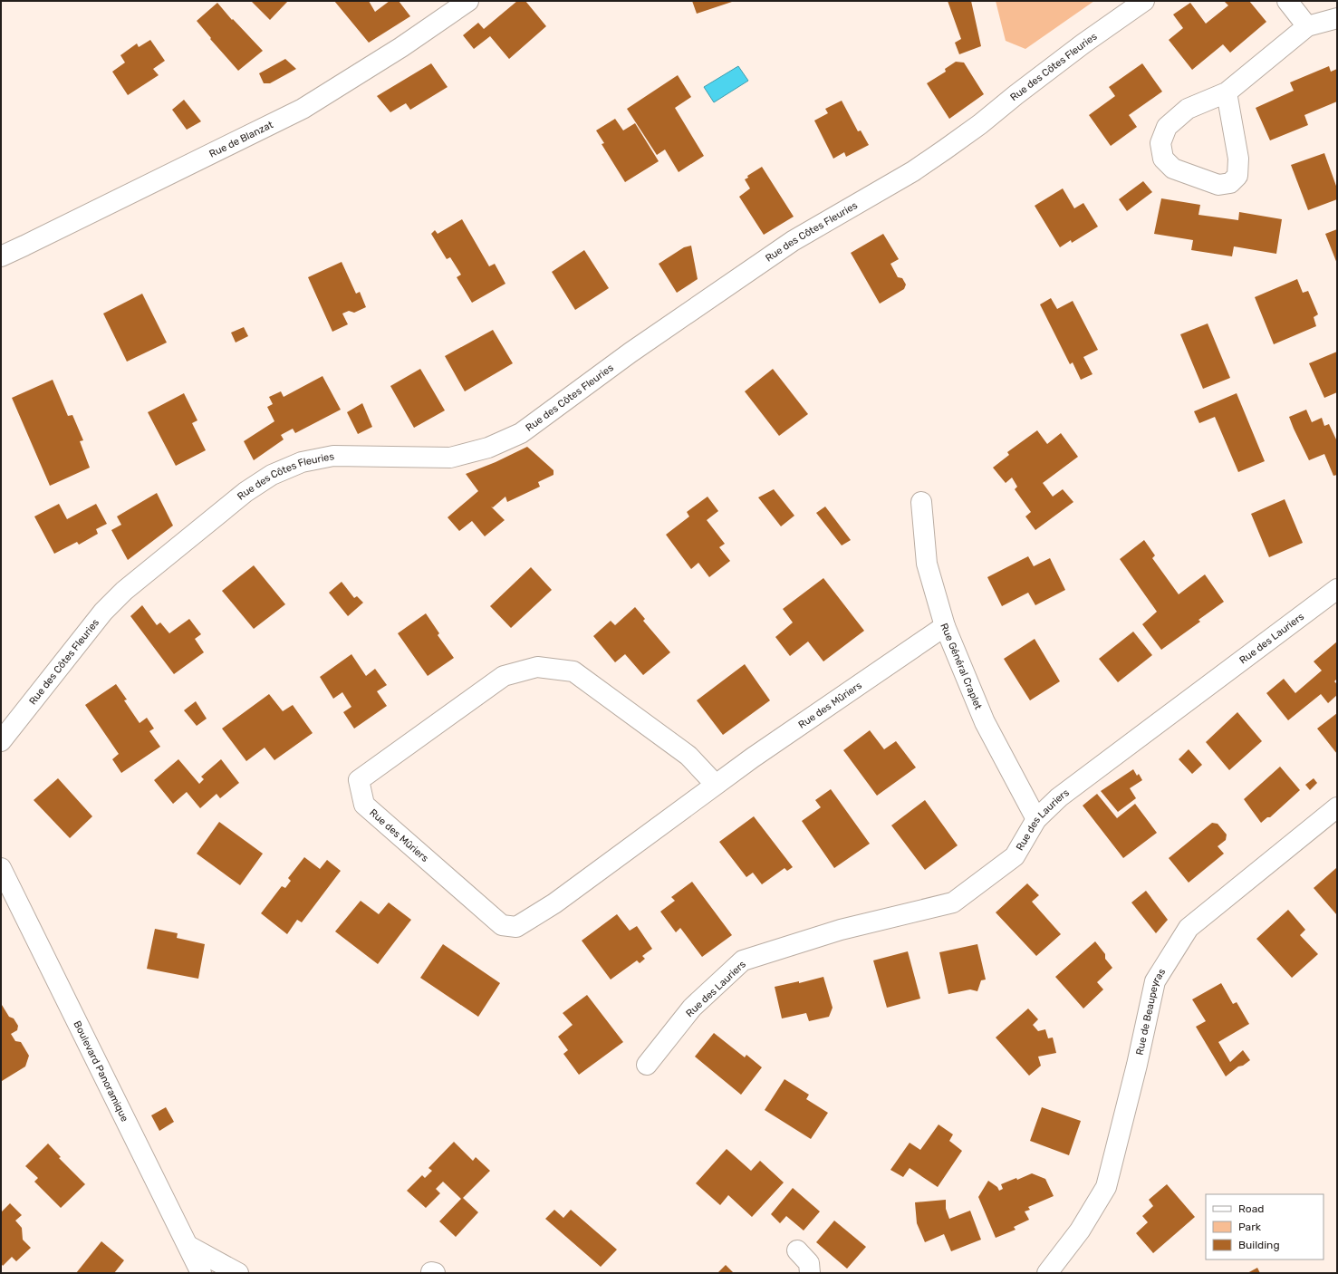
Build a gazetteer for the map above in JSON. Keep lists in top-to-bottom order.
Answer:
{
  "streets": {
    "street": [
      "Rue des Côtes Fleuries",
      "Rue de Blanzat",
      "Rue des Lauriers",
      "Rue Général Craplet",
      "Rue des Mûriers",
      "Rue de Beaupeyras",
      "Boulevard Panoramique"
    ]
  },
  "crossings": [
    ["Rue des Lauriers", "Rue Général Craplet"],
    ["Rue Général Craplet", "Rue des Mûriers"]
  ],
  "legend": ["Road", "Park", "Building"]
}
